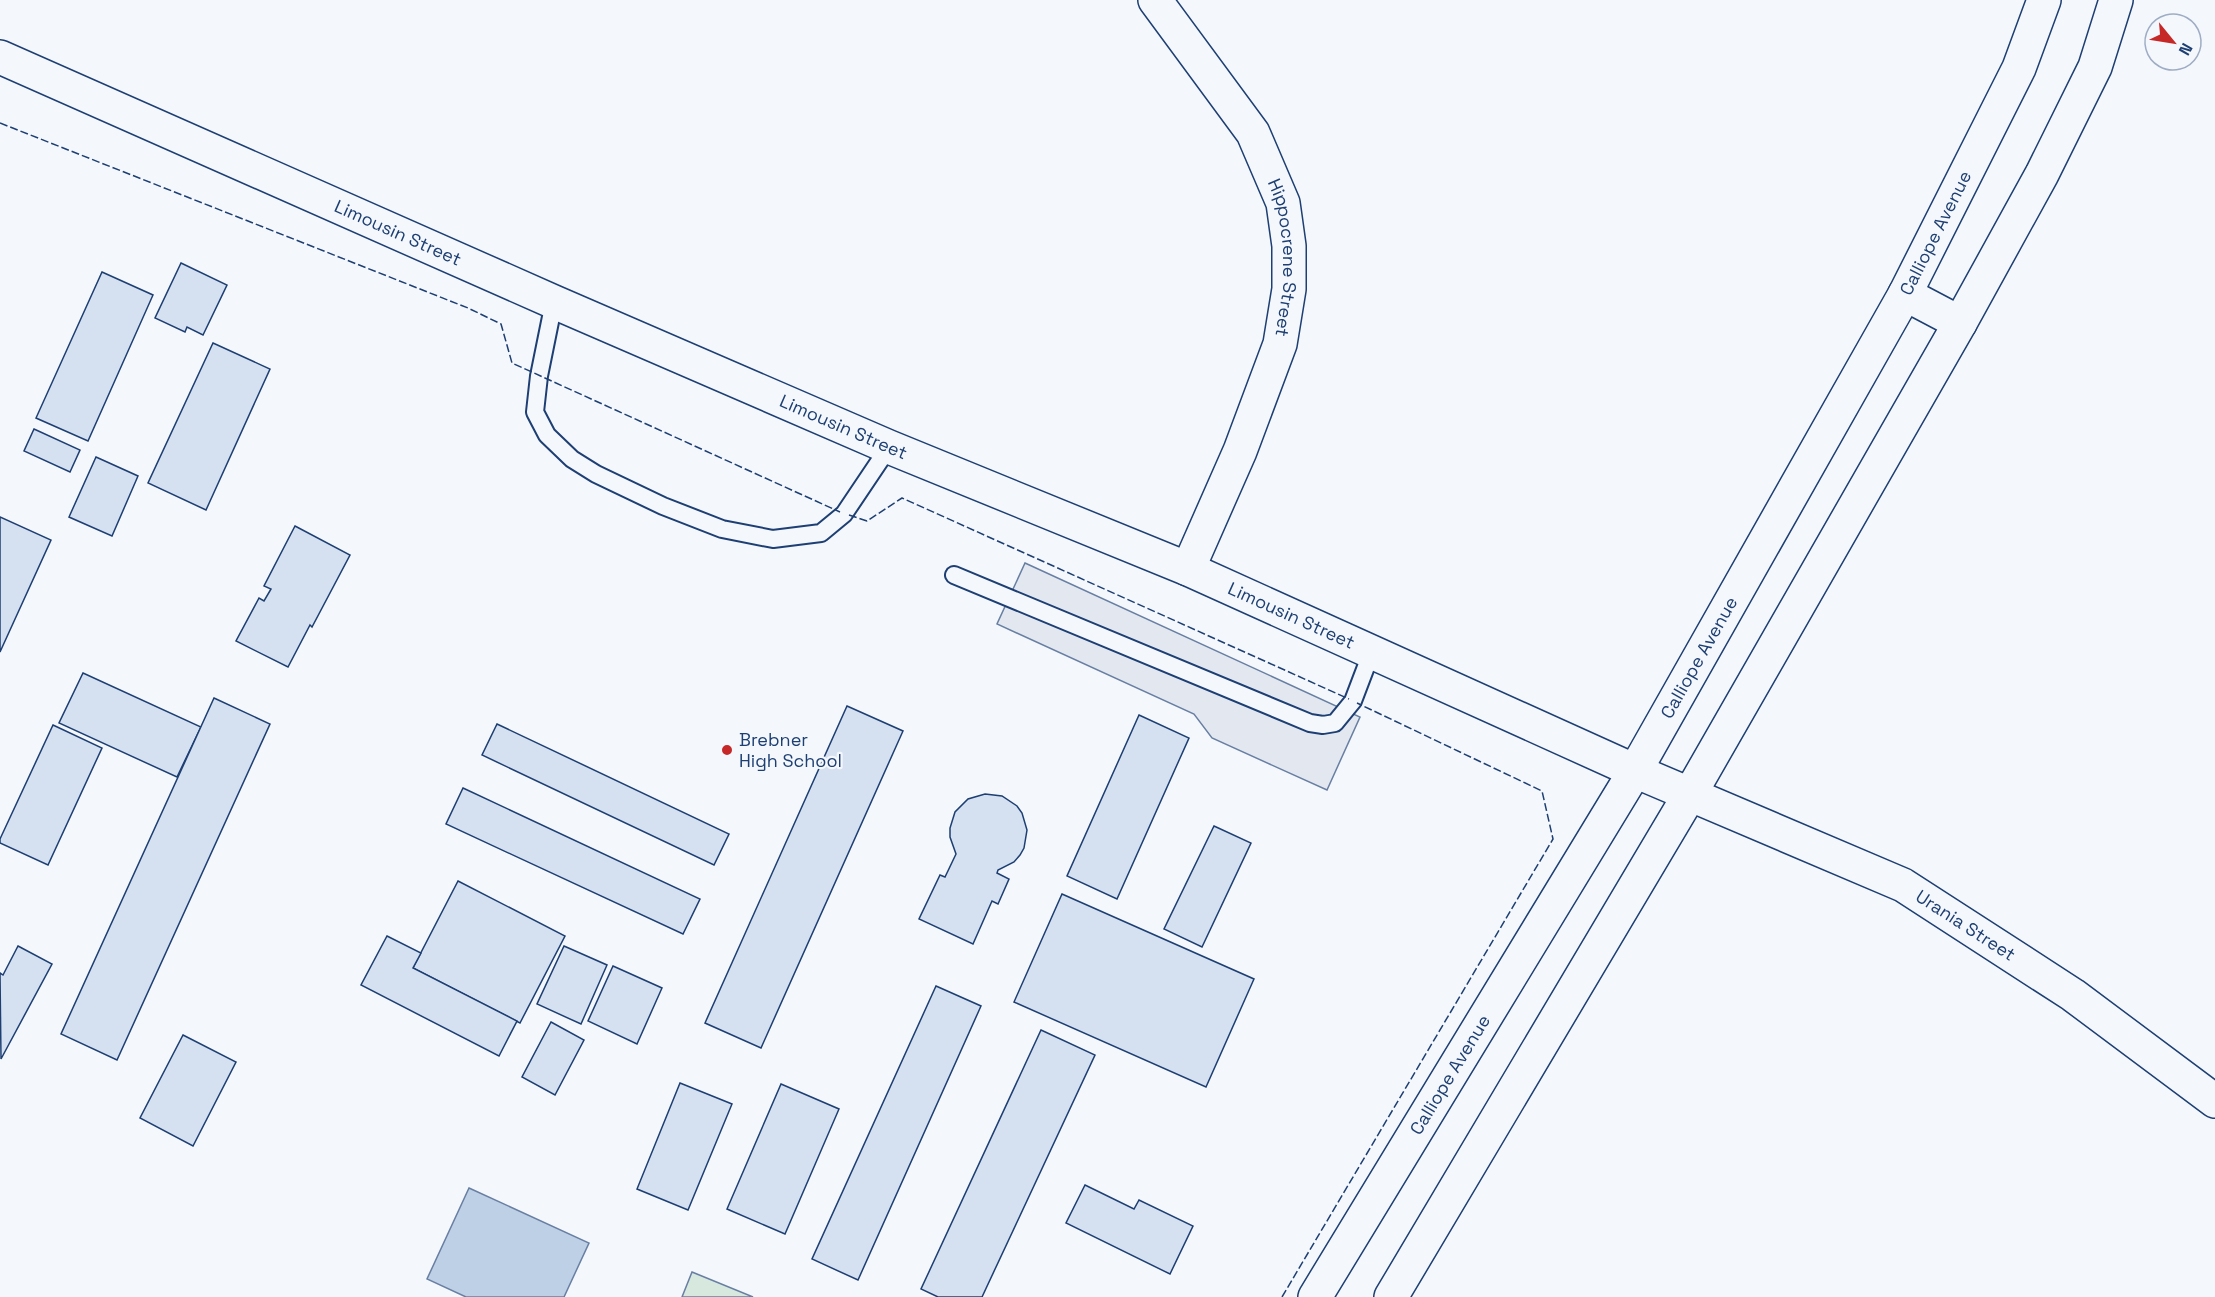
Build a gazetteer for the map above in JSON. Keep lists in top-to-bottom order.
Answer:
{
  "streets": {
    "street": [
      "Limousin Street",
      "Calliope Avenue",
      "Hippocrene Street",
      "Urania Street"
    ]
  },
  "crossings": [
    ["Limousin Street", "Calliope Avenue"],
    ["Limousin Street", "Hippocrene Street"],
    ["Limousin Street", "Urania Street"]
  ],
  "places": ["Brebner High School"],
  "north": "bottom right"
}
